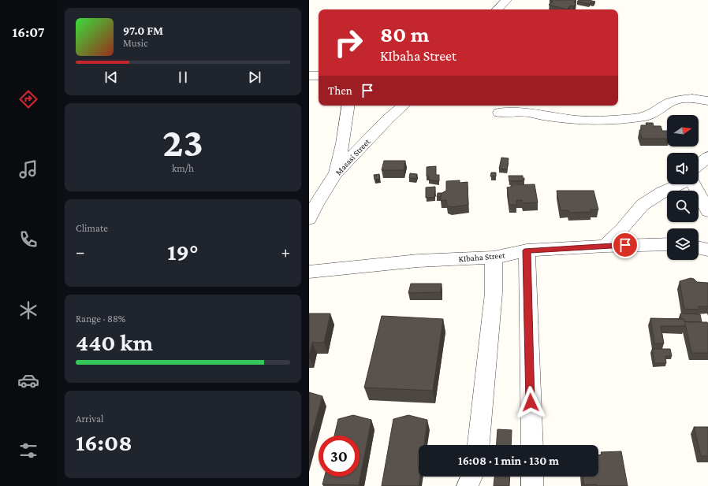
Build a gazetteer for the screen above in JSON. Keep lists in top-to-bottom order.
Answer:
{
  "streets": {
    "street": ["Masasi Street", "KIbaha Street"]
  },
  "north": "right",
  "page": {
    "tabs": "16:07",
    "turn": ["80 m", "KIbaha Street"],
    "song": ["97.0 FM", "Music"],
    "then": "Then",
    "tile": [
      ["23", "km/h"],
      "Climate",
      ["Range · 88%", "440 km"],
      ["Arrival", "16:08"]
    ],
    "heat": ["−", "19°", "+"],
    "limit": "30",
    "trip": "16:08 · 1 min · 130 m"
  }
}
